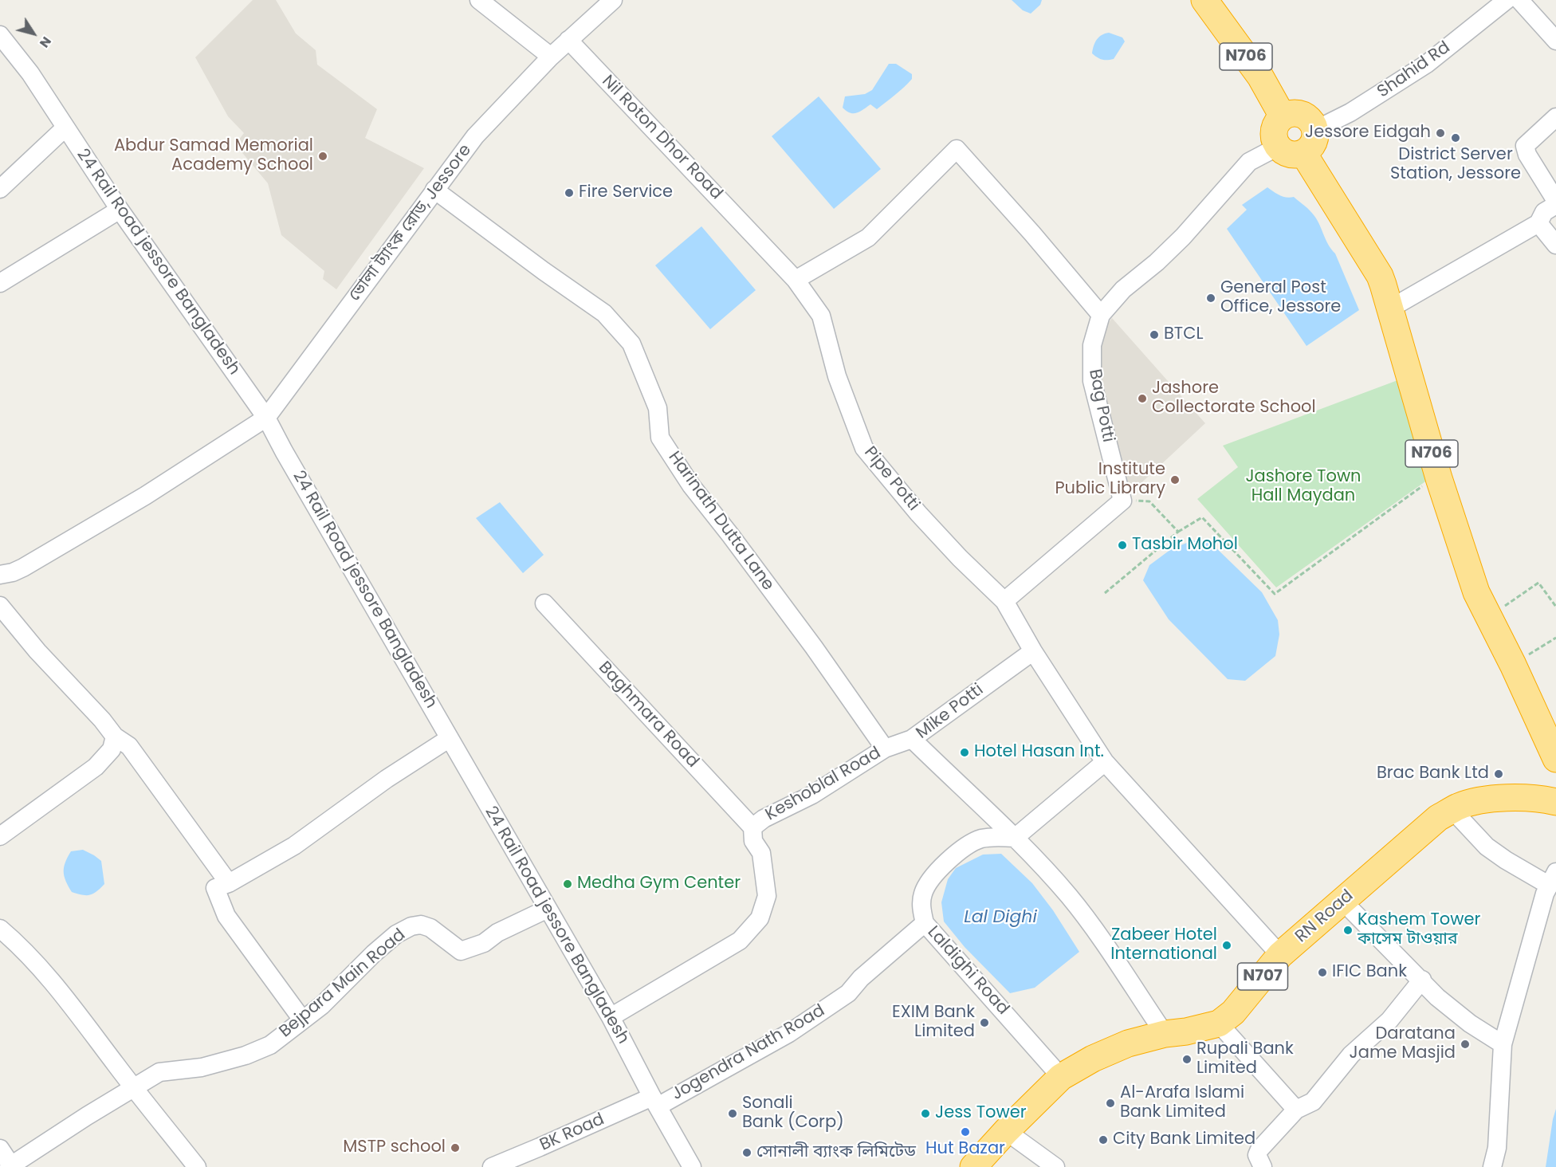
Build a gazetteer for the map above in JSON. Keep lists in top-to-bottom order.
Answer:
{
  "streets": {
    "highway": ["N706", "RN Road", "N707"],
    "street": [
      "Shahid Rd",
      "Nil Roton Dhor Road",
      "ভোলা ট্যাংক রোড, Jessore",
      "24 Rail Road jessore Bangladesh",
      "Bag Potti",
      "Pipe Potti",
      "Harinath Dutta Lane",
      "Mike Potti",
      "Baghmara Road",
      "Keshoblal Road",
      "Laldighi Road",
      "Bejpara Main Road",
      "Jogendra Nath Road",
      "BK Road"
    ]
  },
  "crossings": [
    ["N706", "Shahid Rd"],
    ["N706", "Bag Potti"],
    ["Shahid Rd", "Bag Potti"],
    ["Nil Roton Dhor Road", "ভোলা ট্যাংক রোড, Jessore"],
    ["Nil Roton Dhor Road", "Pipe Potti"],
    ["ভোলা ট্যাংক রোড, Jessore", "24 Rail Road jessore Bangladesh"],
    ["ভোলা ট্যাংক রোড, Jessore", "Harinath Dutta Lane"],
    ["24 Rail Road jessore Bangladesh", "Keshoblal Road"],
    ["24 Rail Road jessore Bangladesh", "Bejpara Main Road"],
    ["24 Rail Road jessore Bangladesh", "Jogendra Nath Road"],
    ["24 Rail Road jessore Bangladesh", "BK Road"],
    ["Pipe Potti", "Mike Potti"],
    ["Pipe Potti", "RN Road"],
    ["Harinath Dutta Lane", "Keshoblal Road"],
    ["Mike Potti", "Keshoblal Road"],
    ["Mike Potti", "Laldighi Road"],
    ["Baghmara Road", "Keshoblal Road"],
    ["RN Road", "Laldighi Road"],
    ["Laldighi Road", "Jogendra Nath Road"],
    ["Jogendra Nath Road", "BK Road"]
  ],
  "water": ["Lal Dighi"],
  "parks": ["Jashore Town Hall Maydan"],
  "places": [
    "Jessore Eidgah",
    "District Server Station, Jessore",
    "Abdur Samad Memorial Academy School",
    "Fire Service",
    "General Post Office, Jessore",
    "BTCL",
    "Jashore Collectorate School",
    "Institute Public Library",
    "Tasbir Mohol",
    "Hotel Hasan Int.",
    "Brac Bank Ltd",
    "Medha Gym Center",
    "Kashem Tower কাসেম টাওয়ার",
    "Zabeer Hotel International",
    "IFIC Bank",
    "EXIM Bank Limited",
    "Daratana Jame Masjid",
    "Rupali Bank Limited",
    "Al-Arafa Islami Bank Limited",
    "Sonali Bank (Corp)",
    "Jess Tower",
    "Hut Bazar",
    "City Bank Limited",
    "MSTP school",
    "সোনালী ব্যাংক লিমিটেড"
  ],
  "north": "bottom right"
}
